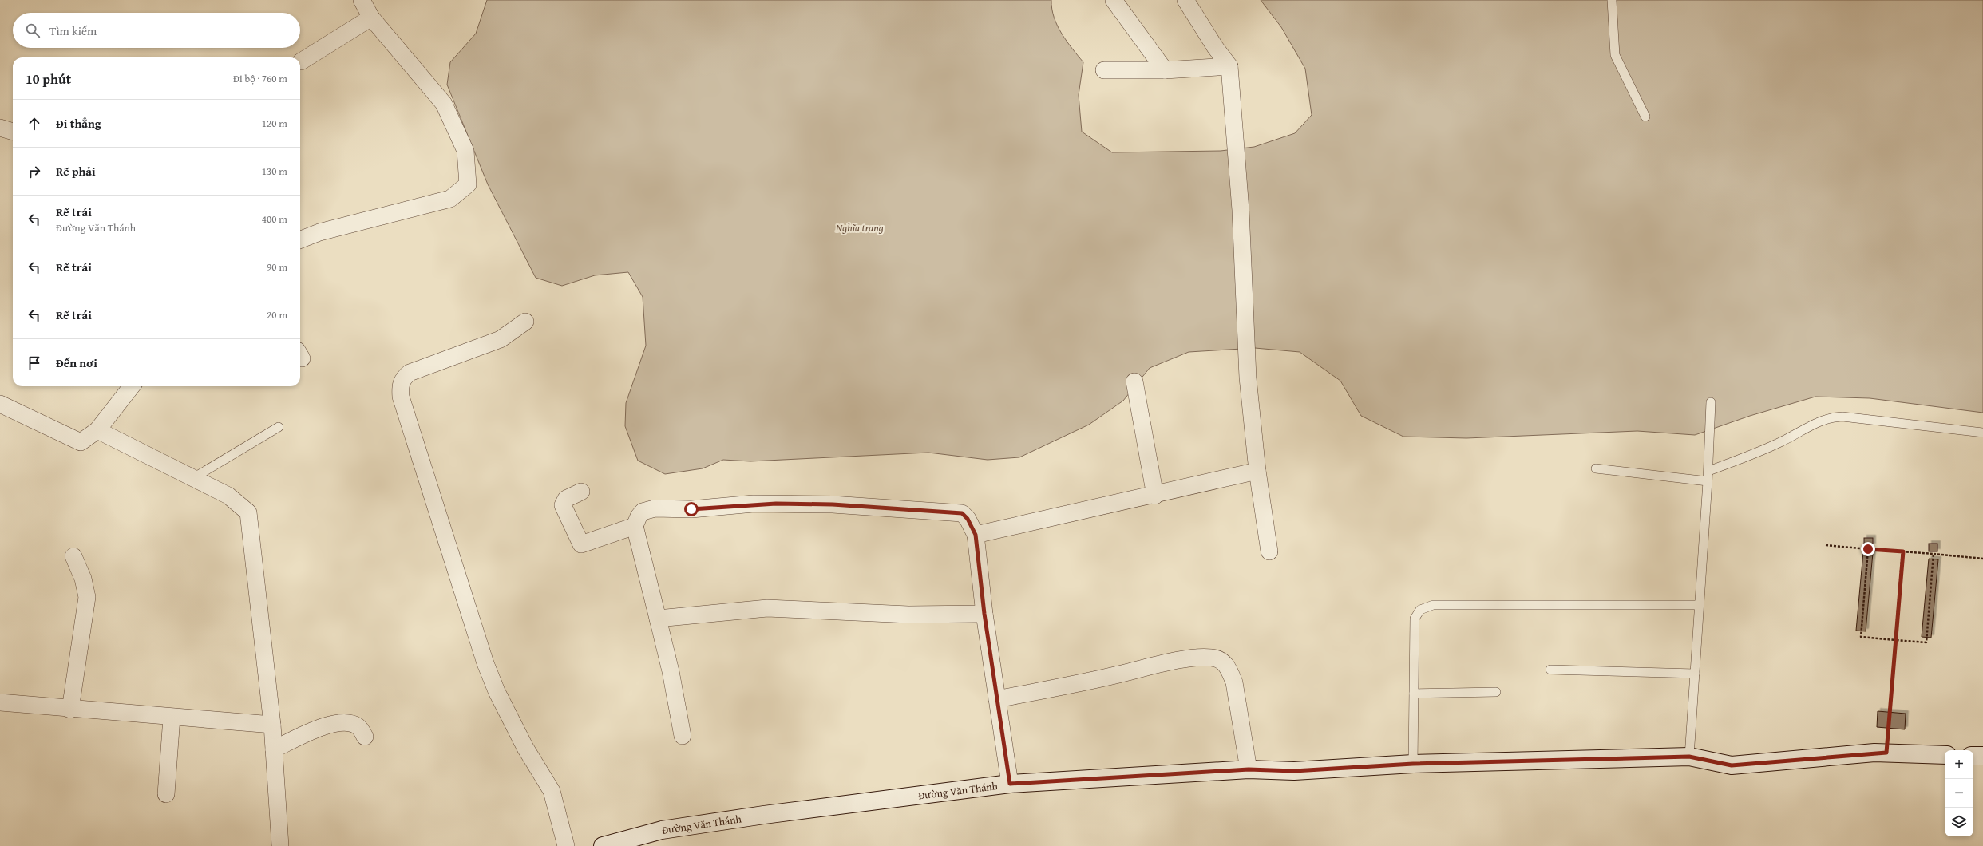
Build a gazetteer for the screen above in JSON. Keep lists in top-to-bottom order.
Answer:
{
  "streets": {
    "main road": ["Đường Văn Thánh"]
  },
  "parks": ["Nghĩa trang"],
  "page": {
    "search": "Tìm kiếm",
    "heading": ["10 phút", "Đi bộ · 760 m"],
    "list": [
      ["Đi thẳng", "120 m"],
      ["Rẽ phải", "130 m"],
      ["Rẽ trái", "Đường Văn Thánh", "400 m"],
      ["Rẽ trái", "90 m"],
      ["Rẽ trái", "20 m"],
      "Đến nơi"
    ],
    "map_buttons": ["+", "−"]
  }
}
